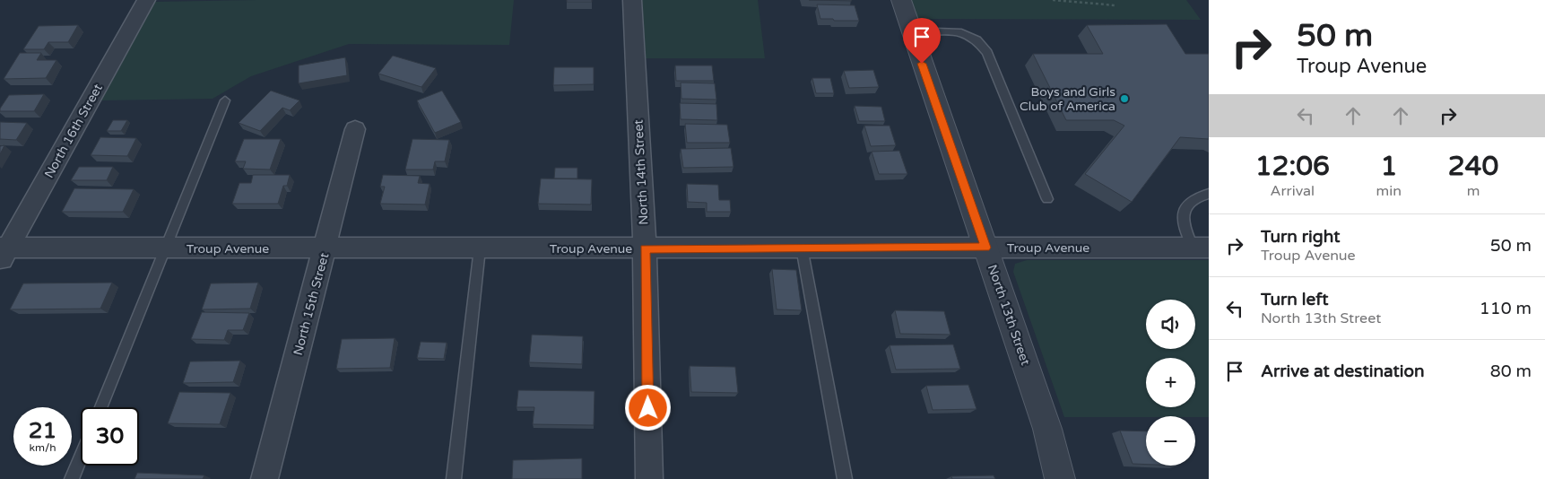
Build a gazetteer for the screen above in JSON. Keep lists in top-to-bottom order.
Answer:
{
  "streets": {
    "street": [
      "North 16th Street",
      "North 14th Street",
      "Troup Avenue",
      "North 15th Street",
      "North 13th Street"
    ]
  },
  "crossings": [
    ["North 16th Street", "Troup Avenue"],
    ["North 14th Street", "Troup Avenue"],
    ["Troup Avenue", "North 15th Street"],
    ["Troup Avenue", "North 13th Street"]
  ],
  "places": ["Boys and Girls Club of America"],
  "page": {
    "turn": ["50 m", "Troup Avenue"],
    "eta": [
      "12:06",
      "Arrival",
      "1",
      "min",
      "240",
      "m"
    ],
    "list": [
      {
        "name": "Turn right",
        "note": "Troup Avenue",
        "value": "50 m"
      },
      {
        "name": "Turn left",
        "note": "North 13th Street",
        "value": "110 m"
      },
      {
        "name": "Arrive at destination",
        "value": "80 m"
      }
    ],
    "map_buttons": ["+", "−"],
    "speed": "21 km/h",
    "limit": "30"
  }
}
